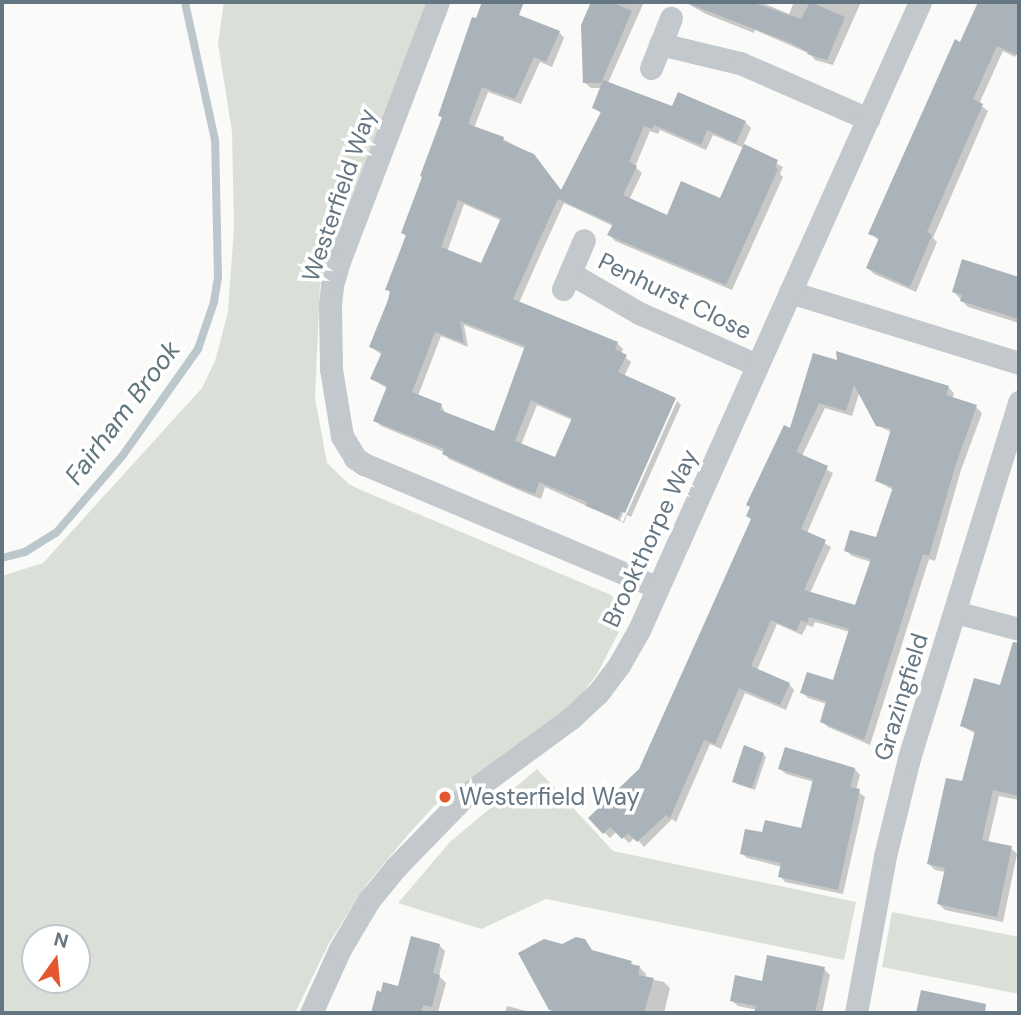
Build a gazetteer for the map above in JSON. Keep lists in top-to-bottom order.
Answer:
{
  "streets": {
    "street": [
      "Westerfield Way",
      "Penhurst Close",
      "Brookthorpe Way",
      "Grazingfield"
    ]
  },
  "crossings": [
    ["Westerfield Way", "Brookthorpe Way"],
    ["Penhurst Close", "Brookthorpe Way"]
  ],
  "water": ["Fairham Brook"],
  "places": ["Westerfield Way"],
  "north": "top"
}
